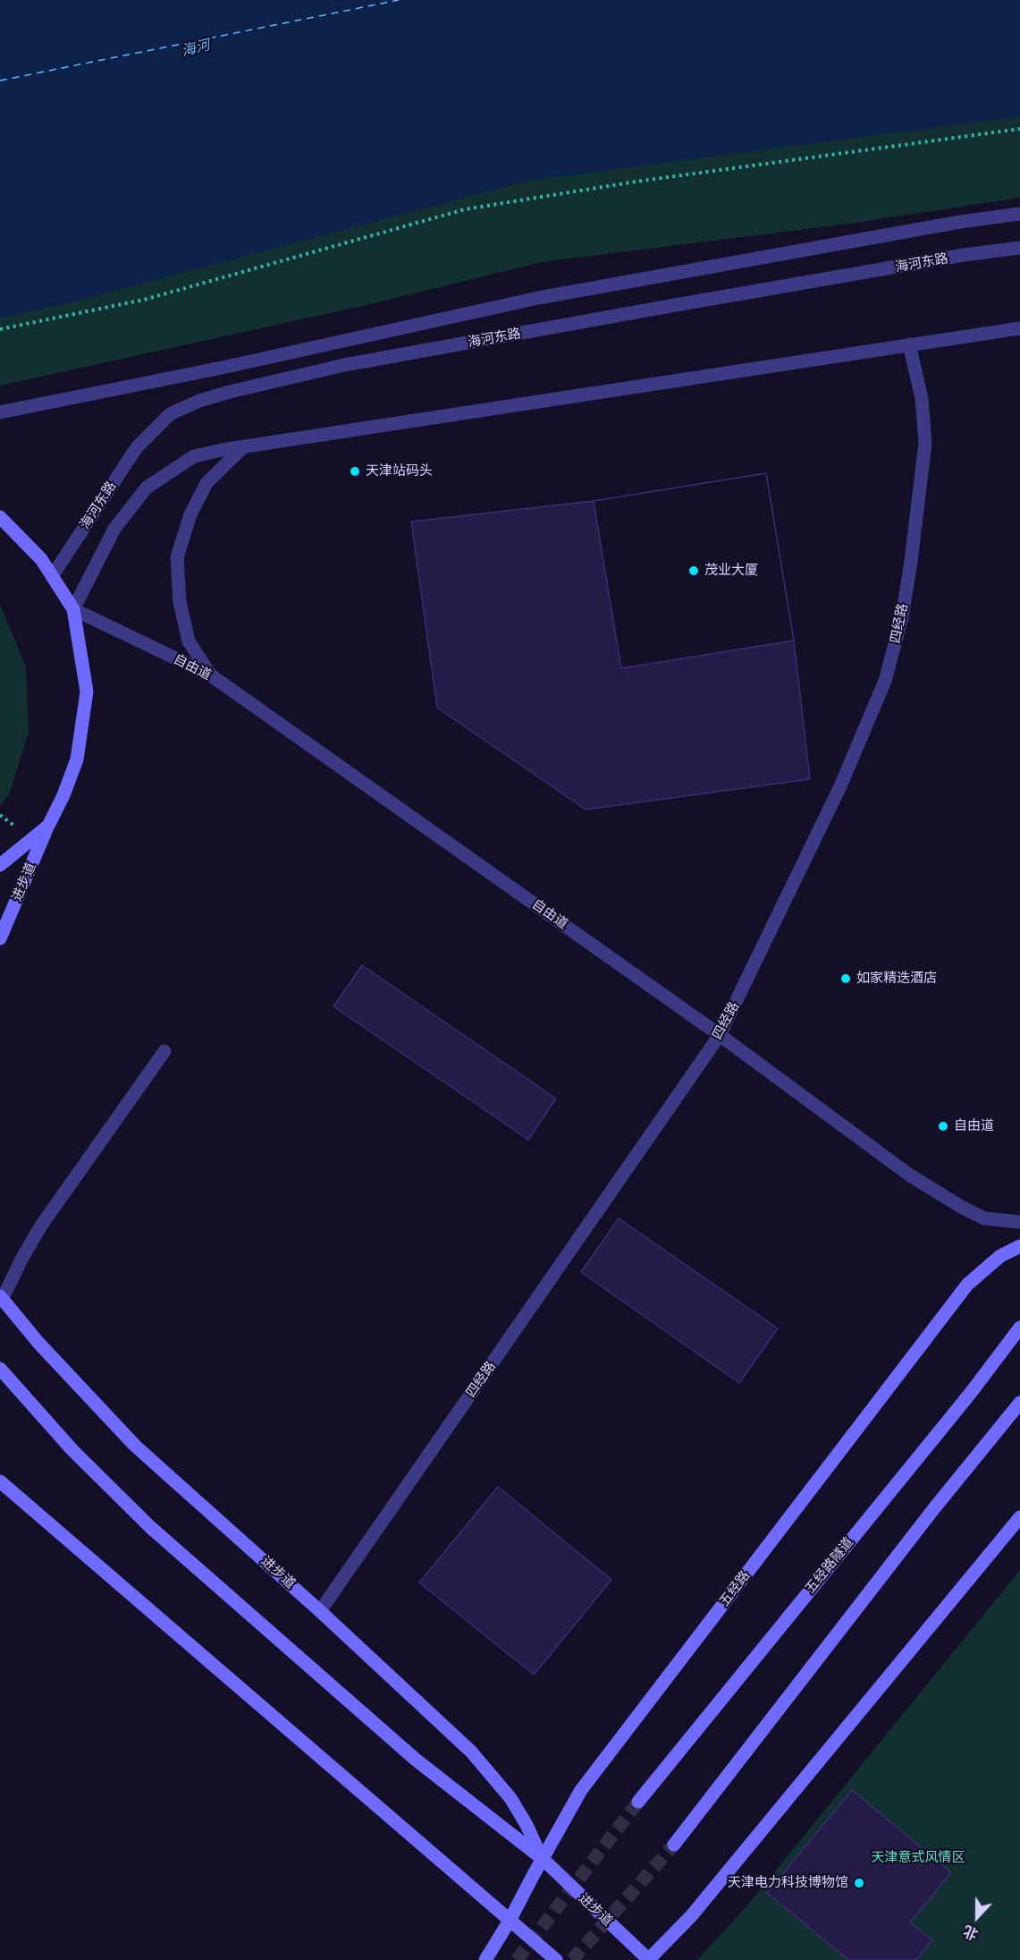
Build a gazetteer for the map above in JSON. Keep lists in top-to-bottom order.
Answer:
{
  "streets": {
    "main road": ["进步道", "五经路隧道", "五经路"],
    "street": ["海河东路", "四经路", "自由道"]
  },
  "crossings": [
    ["海河东路", "四经路"],
    ["海河东路", "自由道"],
    ["海河东路", "进步道"],
    ["四经路", "自由道"],
    ["四经路", "进步道"],
    ["自由道", "进步道"],
    ["进步道", "五经路"]
  ],
  "water": ["海河"],
  "parks": ["天津意式风情区"],
  "places": [
    "天津站码头",
    "茂业大厦",
    "如家精迭酒店",
    "自由道",
    "天津电力科技博物馆"
  ],
  "north": "bottom"
}
